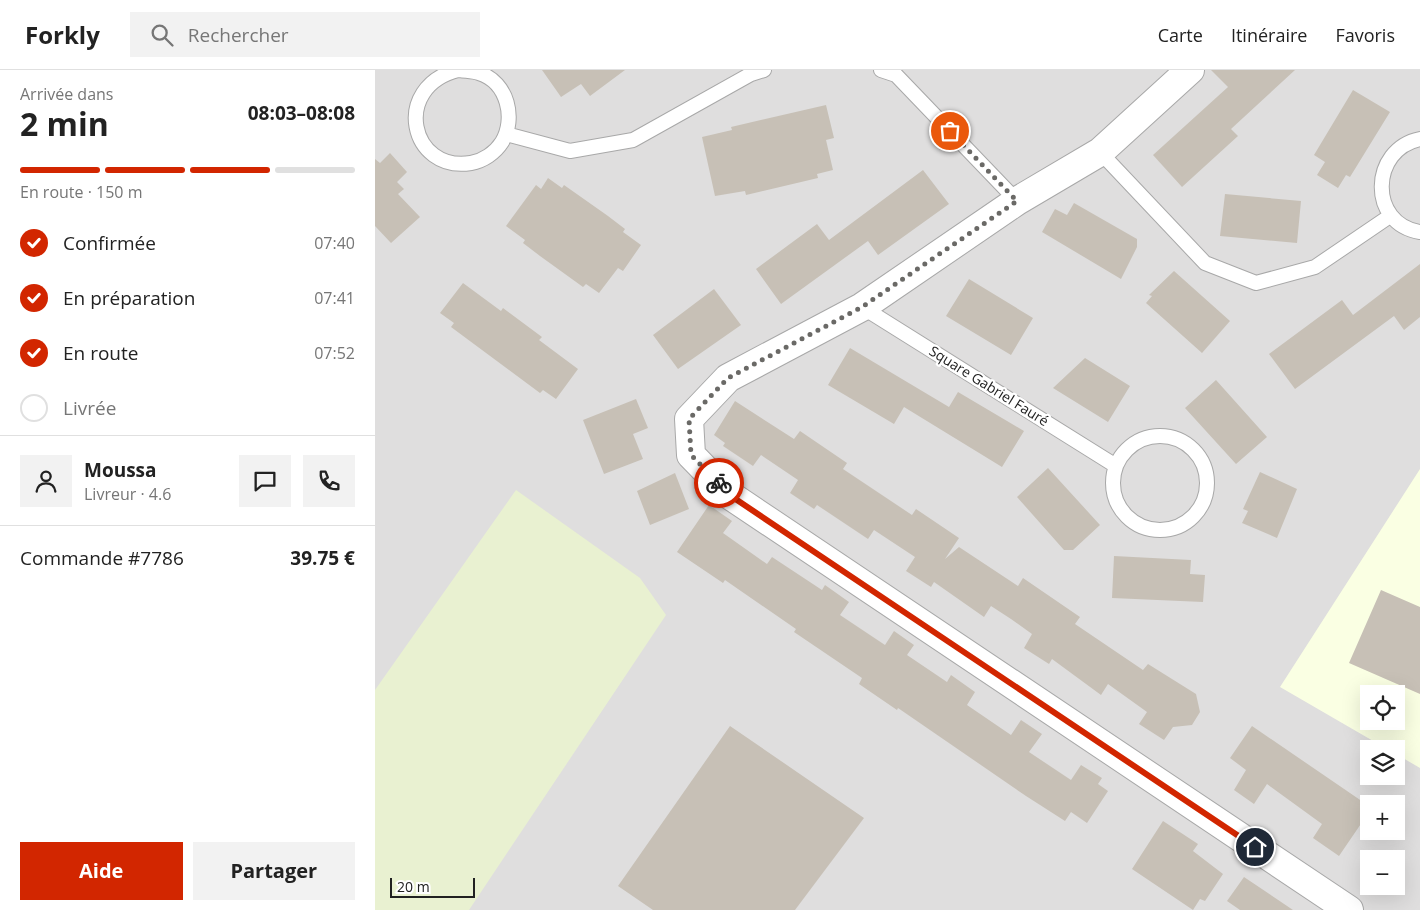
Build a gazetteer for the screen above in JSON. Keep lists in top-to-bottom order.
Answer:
{
  "streets": {
    "lane": ["Square Gabriel Fauré"]
  },
  "scale_bar": "20 m",
  "page": {
    "header": "Forkly",
    "search": "Rechercher",
    "nav": ["Carte", "Itinéraire", "Favoris"],
    "heading": ["2 min", "Arrivée dans", "08:03–08:08"],
    "panel": [
      "Moussa",
      "Livreur · 4.6",
      "Commande #7786",
      "39.75 €"
    ],
    "bar": "En route · 150 m",
    "list": [
      ["Confirmée", "07:40"],
      ["En préparation", "07:41"],
      ["En route", "07:52"],
      "Livrée"
    ],
    "map_buttons": ["+", "−"],
    "buttons": ["Aide", "Partager"],
    "scale": "20 m"
  }
}
